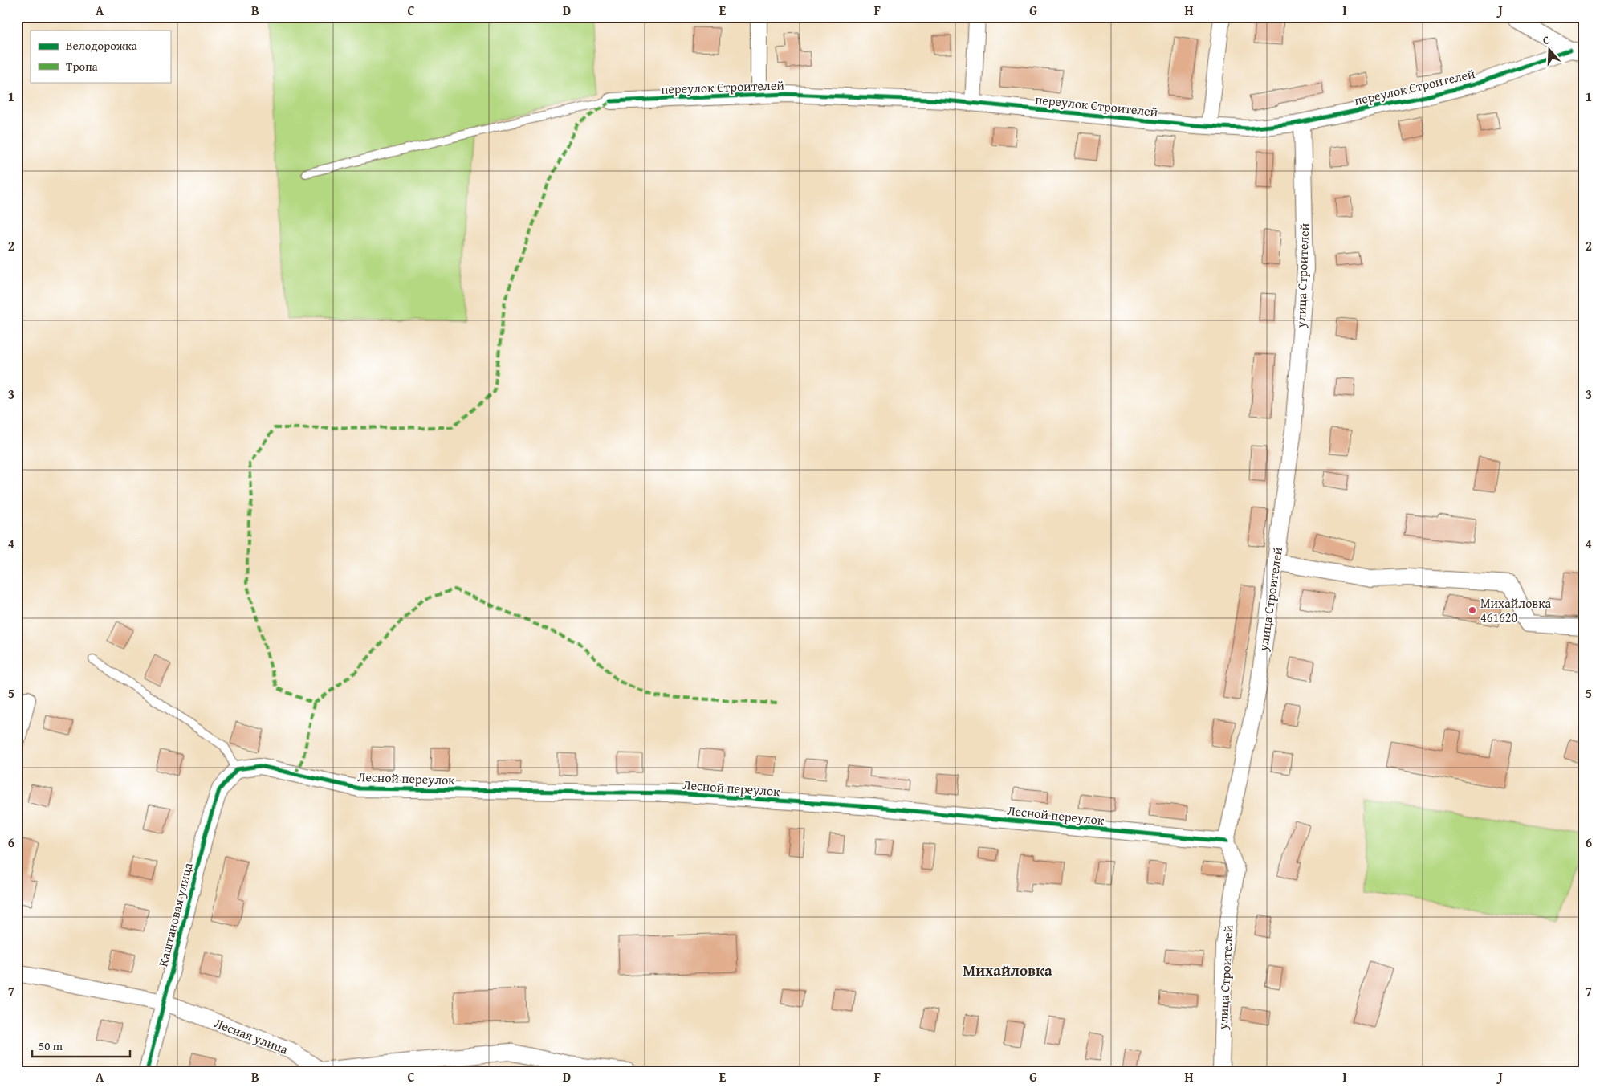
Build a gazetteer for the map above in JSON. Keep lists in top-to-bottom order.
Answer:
{
  "streets": {
    "street": [
      "переулок Строителей",
      "улица Строителей",
      "Лесной переулок",
      "Каштановая улица",
      "Лесная улица"
    ]
  },
  "crossings": [
    ["переулок Строителей", "улица Строителей"],
    ["улица Строителей", "Лесной переулок"],
    ["Лесной переулок", "Каштановая улица"],
    ["Каштановая улица", "Лесная улица"]
  ],
  "districts": ["Михайловка"],
  "places": ["Михайловка 461620"],
  "legend": ["Велодорожка", "Тропа"],
  "scale_bar": "50 m",
  "north": "top",
  "grid": {
    "columns": [
      "A",
      "B",
      "C",
      "D",
      "E",
      "F",
      "G",
      "H",
      "I",
      "J"
    ],
    "rows": [
      "1",
      "2",
      "3",
      "4",
      "5",
      "6",
      "7"
    ]
  }
}
